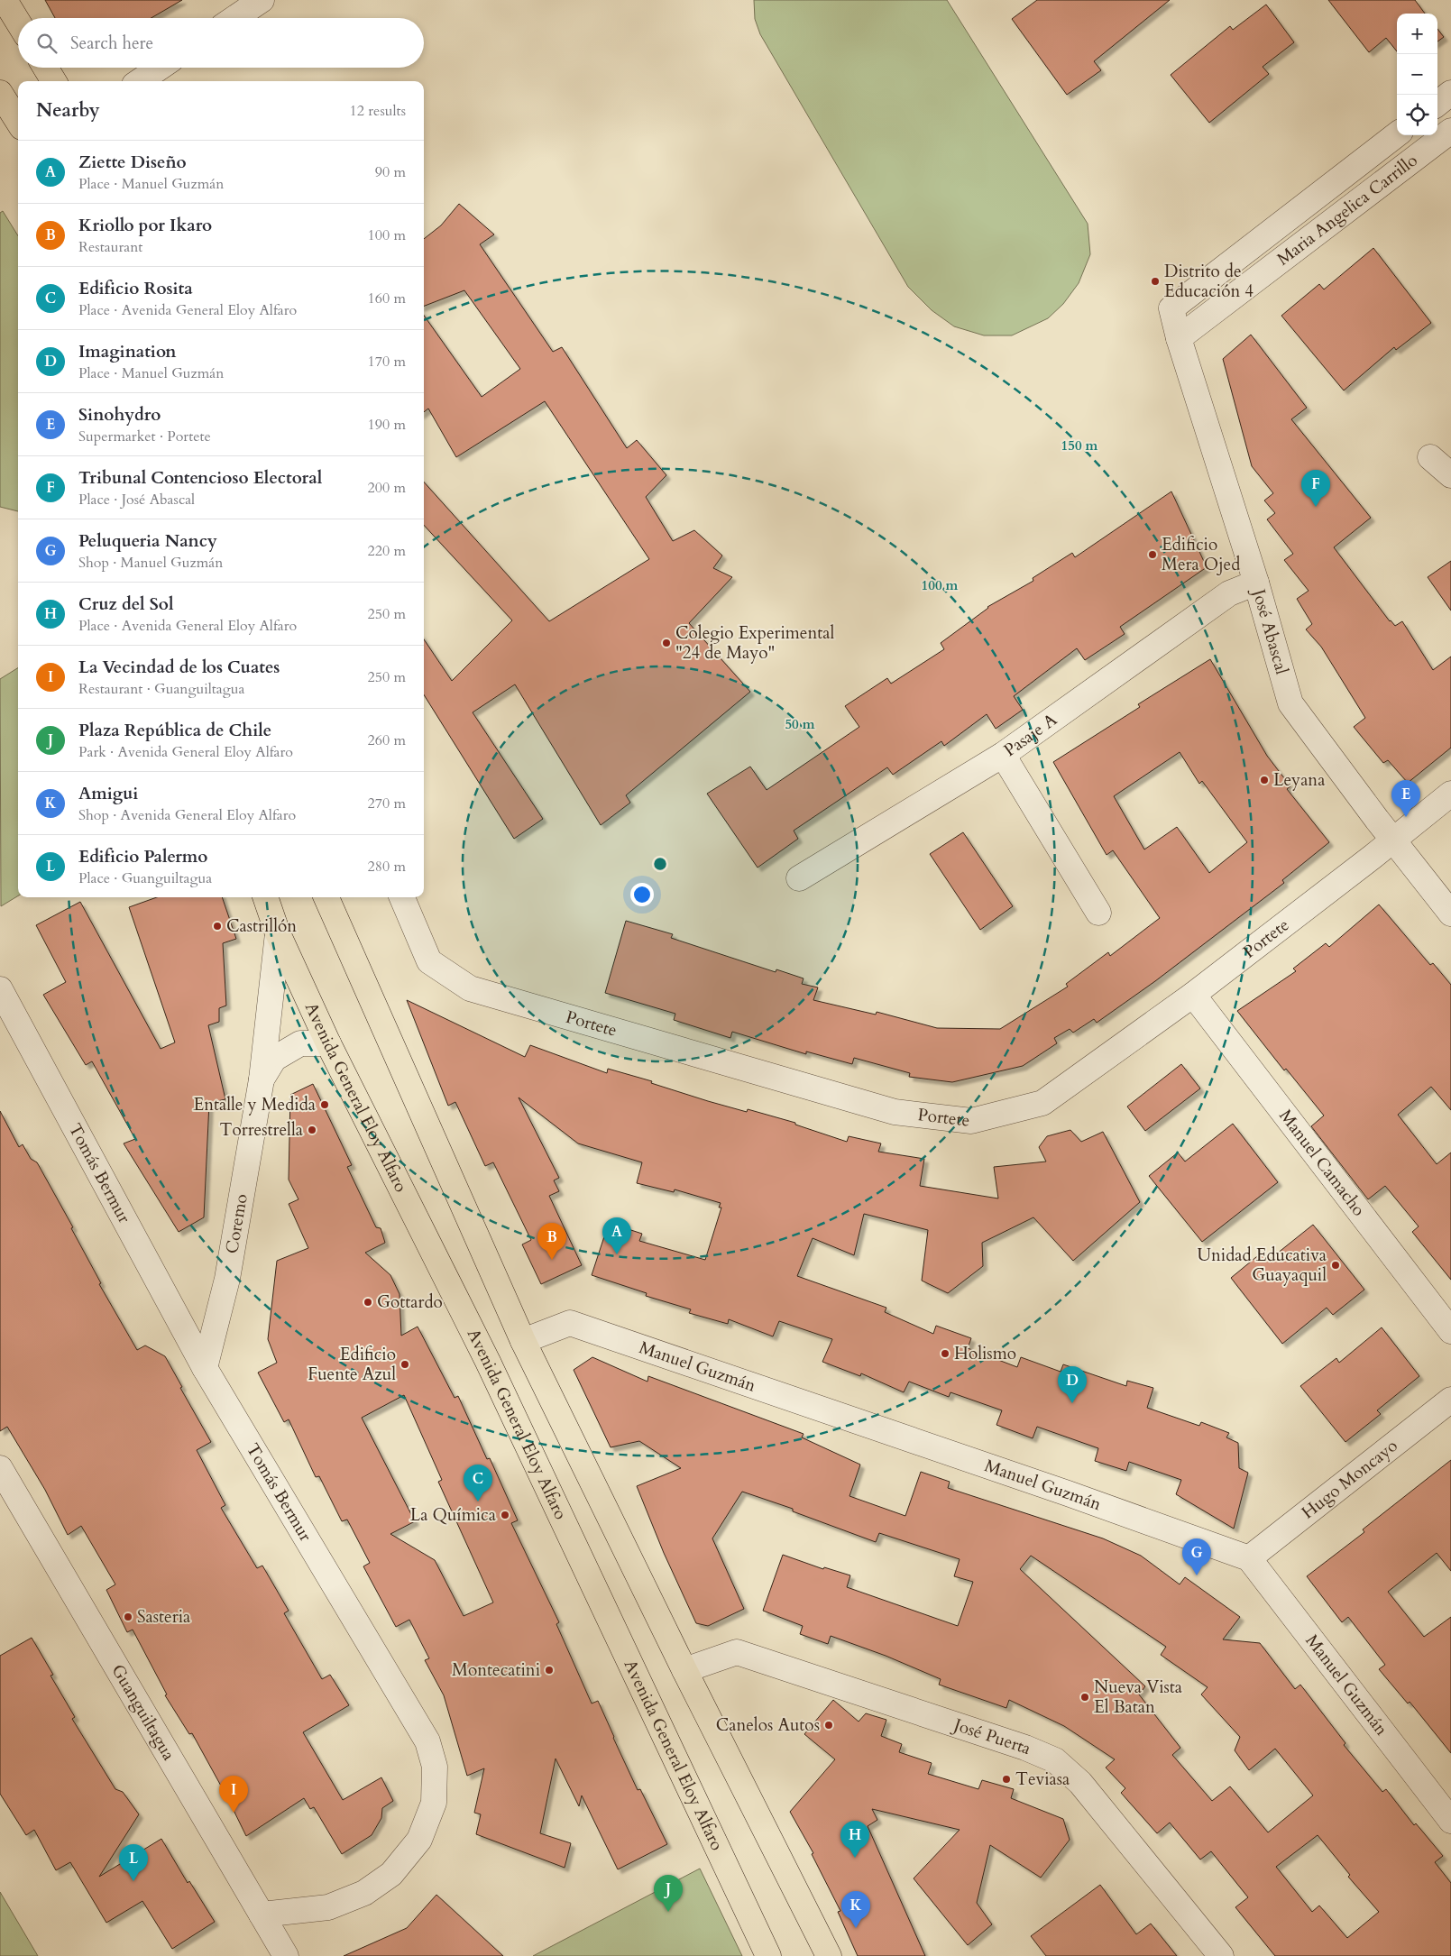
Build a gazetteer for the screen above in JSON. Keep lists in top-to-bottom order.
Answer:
{
  "streets": {
    "main road": ["Avenida General Eloy Alfaro"],
    "street": [
      "Maria Angelica Carrillo",
      "José Abascal",
      "Pasaje A",
      "Portete",
      "Manuel Camacho",
      "Tomás Bermur",
      "Coremo",
      "Manuel Guzmán",
      "Hugo Moncayo",
      "Guanguiltagua",
      "José Puerta"
    ]
  },
  "crossings": [
    ["Maria Angelica Carrillo", "José Abascal"],
    ["José Abascal", "Pasaje A"],
    ["José Abascal", "Portete"],
    ["Portete", "Manuel Camacho"],
    ["Avenida General Eloy Alfaro", "Coremo"],
    ["Tomás Bermur", "Coremo"],
    ["Tomás Bermur", "Guanguiltagua"],
    ["Manuel Guzmán", "Hugo Moncayo"]
  ],
  "places": [
    "Distrito de Educación 4",
    "Edificio Mera Ojed",
    "Colegio Experimental \"24 de Mayo\"",
    "Leyana",
    "Castrillón",
    "Entalle y Medida",
    "Torrestrella",
    "Unidad Educativa Guayaquil",
    "Gottardo",
    "Holismo",
    "Edificio Fuente Azul",
    "La Química",
    "Sasteria",
    "Montecatini",
    "Nueva Vista El Batan",
    "Canelos Autos",
    "Teviasa"
  ],
  "page": {
    "map_buttons": ["+", "−"],
    "search": "Search here",
    "heading": ["Nearby", "12 results"],
    "list": [
      {
        "mark": "A",
        "name": "Ziette Diseño",
        "note": "Place · Manuel Guzmán",
        "value": "90 m"
      },
      {
        "mark": "B",
        "name": "Kriollo por Ikaro",
        "note": "Restaurant",
        "value": "100 m"
      },
      {
        "mark": "C",
        "name": "Edificio Rosita",
        "note": "Place · Avenida General Eloy Alfaro",
        "value": "160 m"
      },
      {
        "mark": "D",
        "name": "Imagination",
        "note": "Place · Manuel Guzmán",
        "value": "170 m"
      },
      {
        "mark": "E",
        "name": "Sinohydro",
        "note": "Supermarket · Portete",
        "value": "190 m"
      },
      {
        "mark": "F",
        "name": "Tribunal Contencioso Electoral",
        "note": "Place · José Abascal",
        "value": "200 m"
      },
      {
        "mark": "G",
        "name": "Peluqueria Nancy",
        "note": "Shop · Manuel Guzmán",
        "value": "220 m"
      },
      {
        "mark": "H",
        "name": "Cruz del Sol",
        "note": "Place · Avenida General Eloy Alfaro",
        "value": "250 m"
      },
      {
        "mark": "I",
        "name": "La Vecindad de los Cuates",
        "note": "Restaurant · Guanguiltagua",
        "value": "250 m"
      },
      {
        "mark": "J",
        "name": "Plaza República de Chile",
        "note": "Park · Avenida General Eloy Alfaro",
        "value": "260 m"
      },
      {
        "mark": "K",
        "name": "Amigui",
        "note": "Shop · Avenida General Eloy Alfaro",
        "value": "270 m"
      },
      {
        "mark": "L",
        "name": "Edificio Palermo",
        "note": "Place · Guanguiltagua",
        "value": "280 m"
      }
    ],
    "pins": [
      "F",
      "E",
      "A",
      "B",
      "D",
      "C",
      "G",
      "I",
      "H",
      "L",
      "J",
      "K"
    ]
  },
  "rings": ["150 m", "100 m", "50 m"]
}
